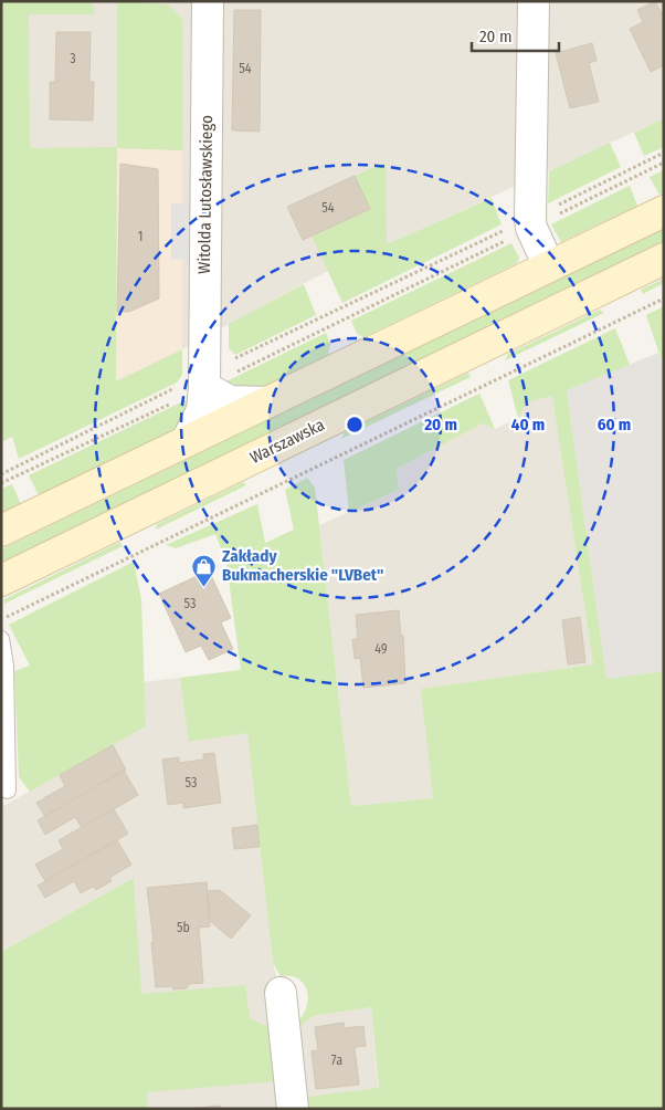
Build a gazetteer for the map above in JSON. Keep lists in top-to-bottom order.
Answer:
{
  "streets": {
    "main road": ["Warszawska"],
    "street": ["Witolda Lutosławskiego"]
  },
  "places": {
    "shop": ["Zakłady Bukmacherskie \"LVBet\""]
  },
  "house_numbers": [
    "3",
    "54",
    "54",
    "1",
    "53",
    "49",
    "53",
    "5b",
    "7a"
  ],
  "scale_bar": "20 m",
  "rings": ["20 m", "40 m", "60 m"]
}
